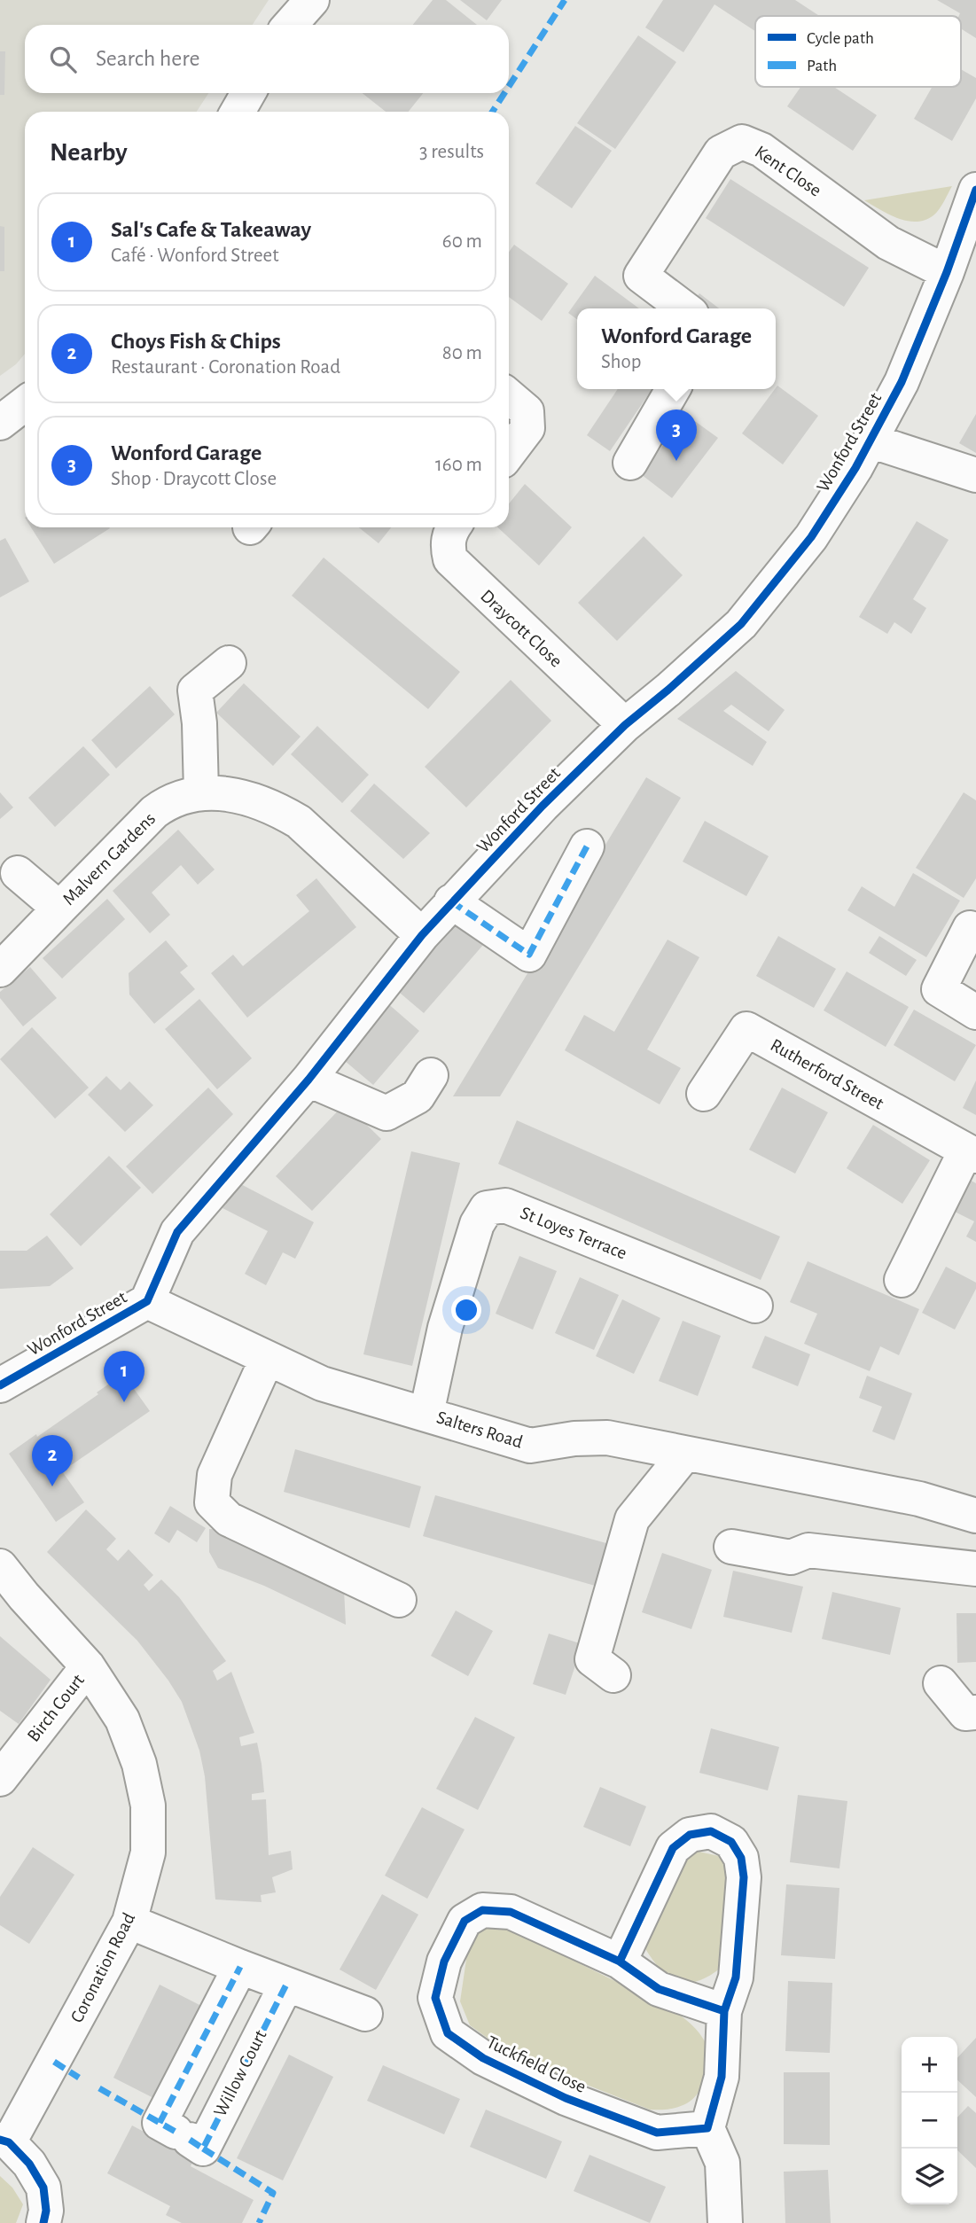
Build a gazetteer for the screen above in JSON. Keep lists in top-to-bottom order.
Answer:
{
  "streets": {
    "street": [
      "Kent Close",
      "Wonford Street",
      "Draycott Close",
      "Malvern Gardens",
      "Rutherford Street",
      "St Loyes Terrace",
      "Salters Road",
      "Birch Court",
      "Coronation Road",
      "Tuckfield Close",
      "Willow Court"
    ]
  },
  "crossings": [
    ["Kent Close", "Wonford Street"],
    ["Wonford Street", "Draycott Close"],
    ["Wonford Street", "Malvern Gardens"],
    ["Wonford Street", "Salters Road"],
    ["St Loyes Terrace", "Salters Road"],
    ["Birch Court", "Coronation Road"]
  ],
  "legend": ["Cycle path", "Path"],
  "page": {
    "search": "Search here",
    "heading": ["Nearby", "3 results"],
    "list": [
      {
        "mark": "1",
        "name": "Sal's Cafe & Takeaway",
        "note": "Café · Wonford Street",
        "value": "60 m"
      },
      {
        "mark": "2",
        "name": "Choys Fish & Chips",
        "note": "Restaurant · Coronation Road",
        "value": "80 m"
      },
      {
        "mark": "3",
        "name": "Wonford Garage",
        "note": "Shop · Draycott Close",
        "value": "160 m"
      }
    ],
    "popup": ["Wonford Garage", "Shop"],
    "pins": ["3", "1", "2"],
    "map_buttons": ["+", "−"]
  }
}
